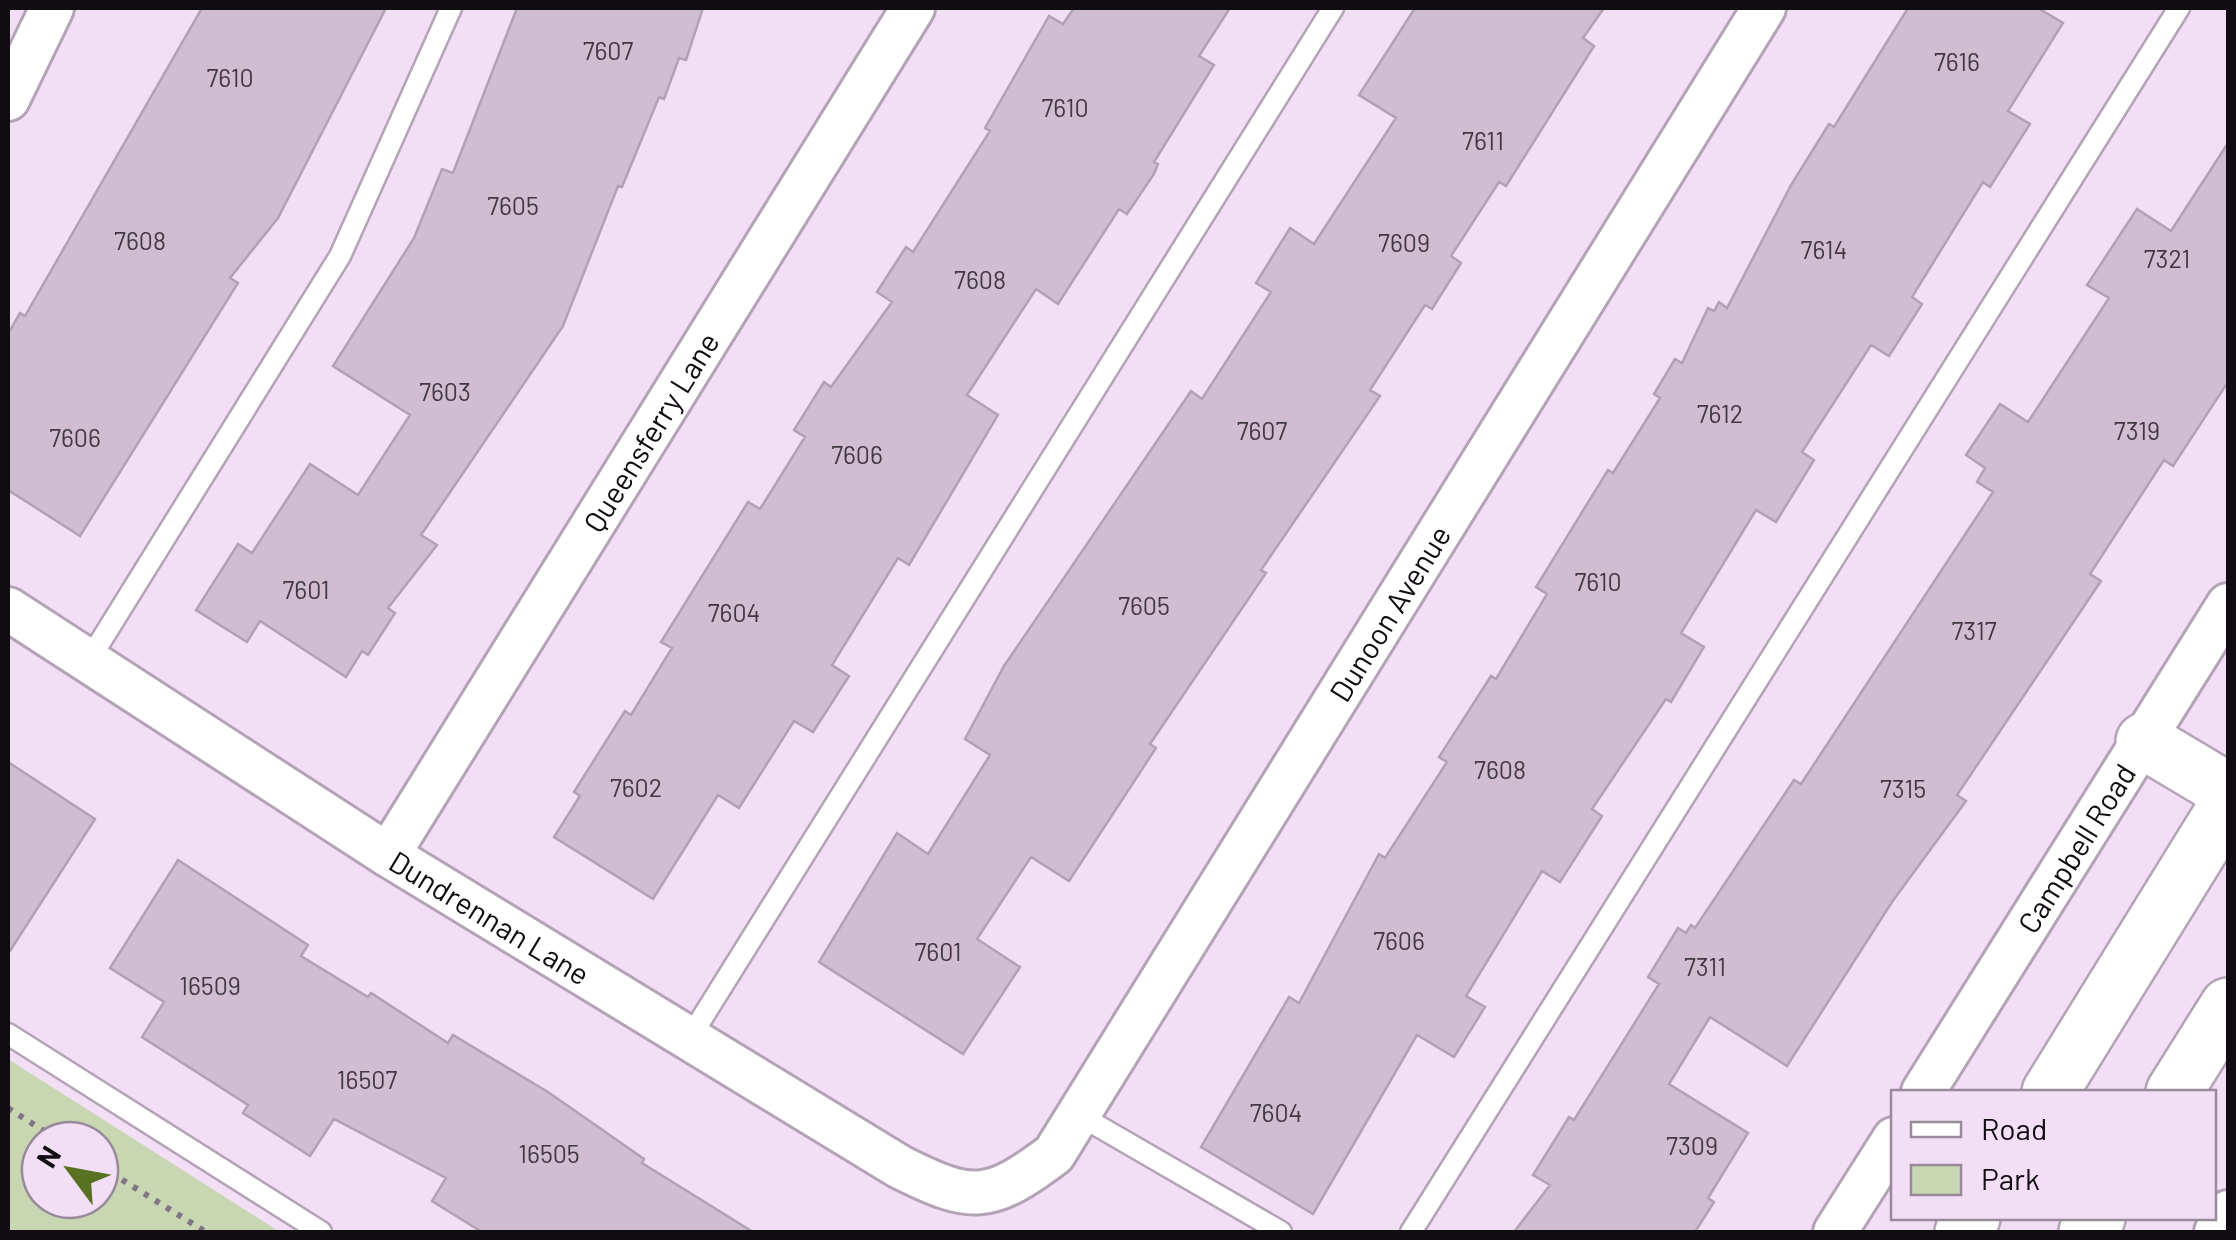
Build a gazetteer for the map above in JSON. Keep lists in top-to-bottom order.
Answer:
{
  "streets": {
    "street": [
      "Queensferry Lane",
      "Dunoon Avenue",
      "Campbell Road",
      "Dundrennan Lane"
    ]
  },
  "crossings": [
    ["Queensferry Lane", "Dundrennan Lane"],
    ["Dunoon Avenue", "Dundrennan Lane"]
  ],
  "house_numbers": [
    "7607",
    "7616",
    "7610",
    "7610",
    "7611",
    "7605",
    "7608",
    "7609",
    "7614",
    "7321",
    "7608",
    "7603",
    "7612",
    "7607",
    "7319",
    "7606",
    "7606",
    "7610",
    "7601",
    "7605",
    "7604",
    "7317",
    "7608",
    "7602",
    "7315",
    "7606",
    "7601",
    "7311",
    "16509",
    "16507",
    "7604",
    "7309",
    "16505"
  ],
  "legend": ["Road", "Park"],
  "north": "top left"
}
